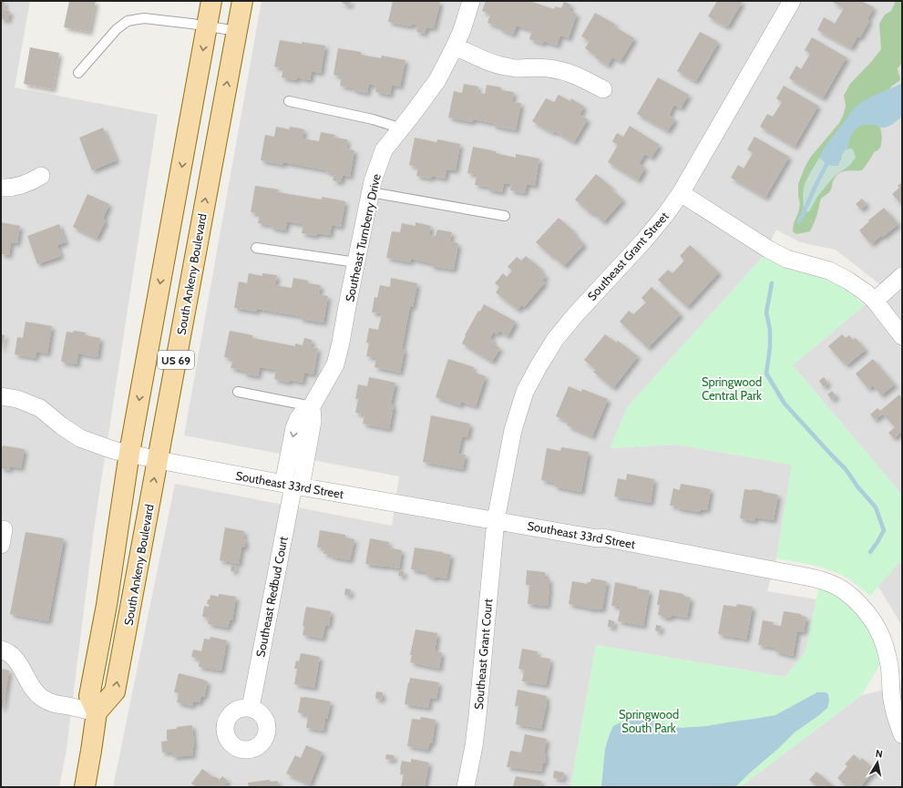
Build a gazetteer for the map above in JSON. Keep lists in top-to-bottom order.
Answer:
{
  "streets": {
    "main road": ["South Ankeny Boulevard", "US 69"],
    "street": [
      "Southeast Turnberry Drive",
      "Southeast Grant Street",
      "Southeast 33rd Street",
      "Southeast Redbud Court",
      "Southeast Grant Court"
    ]
  },
  "crossings": [
    ["Southeast Turnberry Drive", "Southeast 33rd Street"],
    ["Southeast Turnberry Drive", "Southeast Redbud Court"],
    ["Southeast Grant Street", "Southeast 33rd Street"],
    ["Southeast Grant Street", "Southeast Grant Court"],
    ["South Ankeny Boulevard", "Southeast 33rd Street"],
    ["Southeast 33rd Street", "Southeast Redbud Court"],
    ["Southeast 33rd Street", "Southeast Grant Court"]
  ],
  "parks": ["Springwood Central Park", "Springwood South Park"],
  "north": "top"
}
